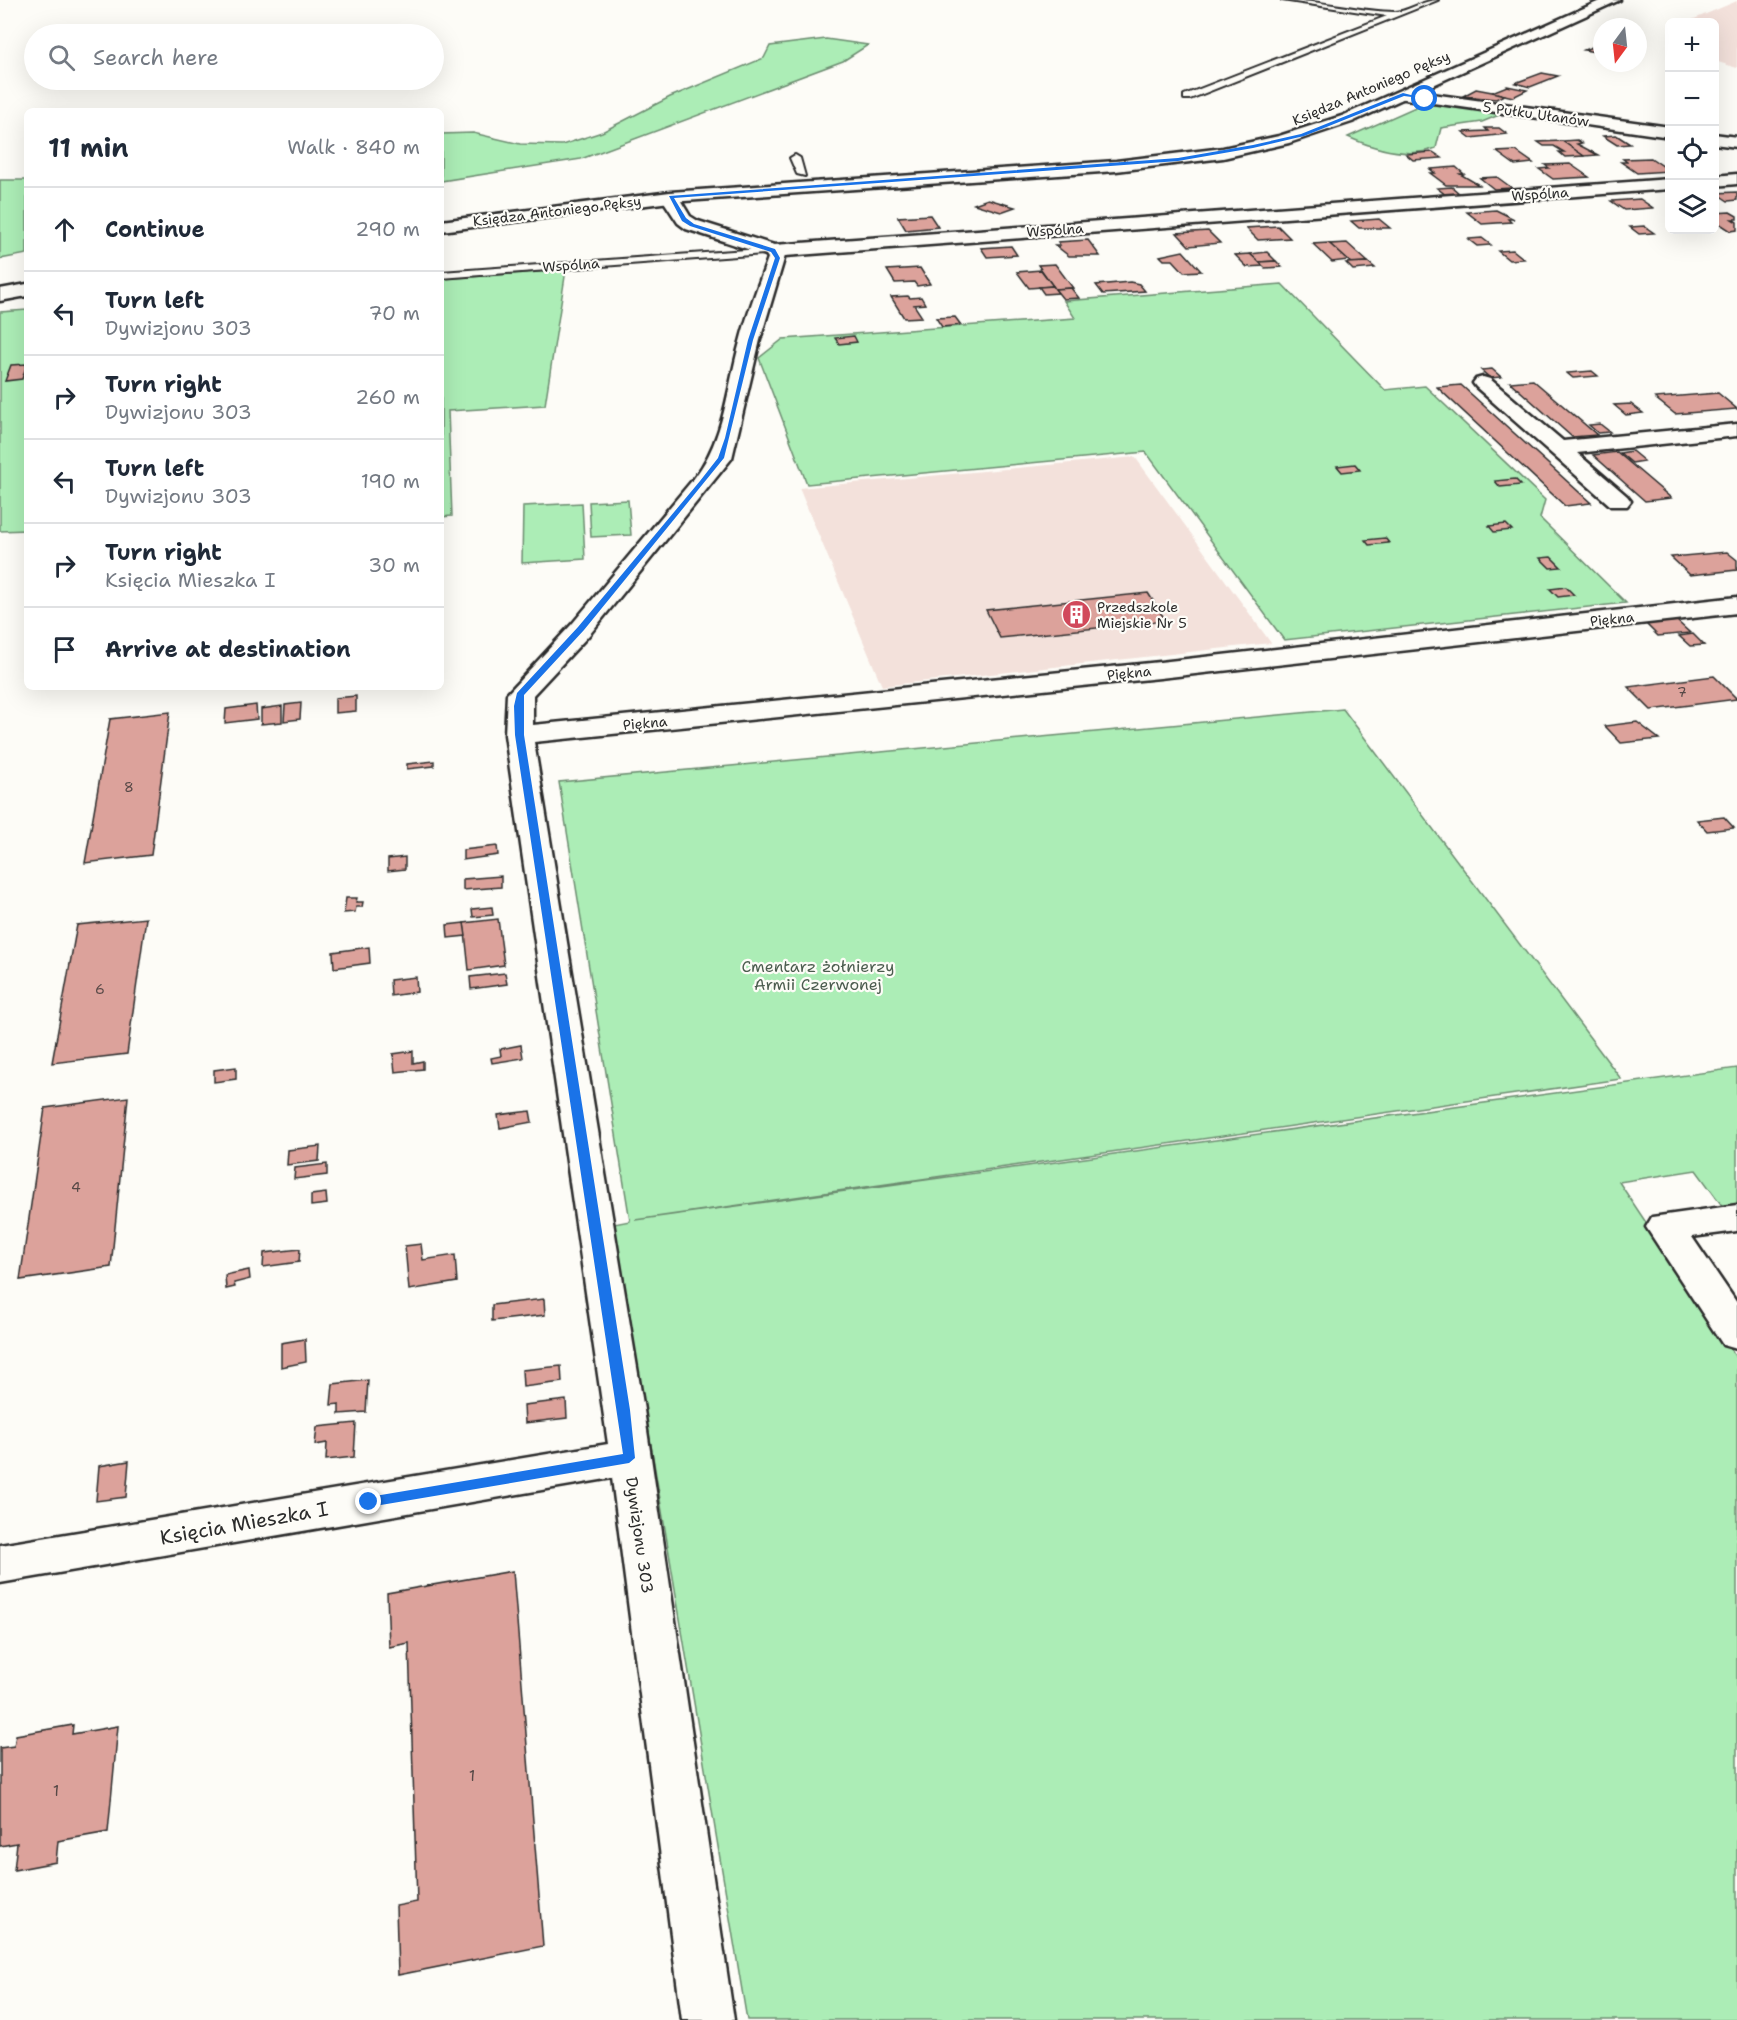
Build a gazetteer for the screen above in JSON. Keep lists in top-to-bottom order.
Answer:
{
  "streets": {
    "street": [
      "Księdza Antoniego Pęksy",
      "5 Pułku Ułanów",
      "Wspólna",
      "Piękna",
      "Księcia Mieszka I",
      "Dywizjonu 303"
    ]
  },
  "crossings": [
    ["Księdza Antoniego Pęksy", "5 Pułku Ułanów"],
    ["Wspólna", "Dywizjonu 303"],
    ["Piękna", "Dywizjonu 303"],
    ["Księcia Mieszka I", "Dywizjonu 303"]
  ],
  "parks": ["Cmentarz żołnierzy Armii Czerwonej"],
  "places": {
    "building": ["Przedszkole Miejskie Nr 5"]
  },
  "house_numbers": [
    "7",
    "8",
    "6",
    "4",
    "1",
    "1"
  ],
  "north": "bottom",
  "page": {
    "map_buttons": ["+", "−"],
    "search": "Search here",
    "heading": ["11 min", "Walk · 840 m"],
    "list": [
      ["Continue", "290 m"],
      ["Turn left", "Dywizjonu 303", "70 m"],
      ["Turn right", "Dywizjonu 303", "260 m"],
      ["Turn left", "Dywizjonu 303", "190 m"],
      ["Turn right", "Księcia Mieszka I", "30 m"],
      "Arrive at destination"
    ]
  }
}
